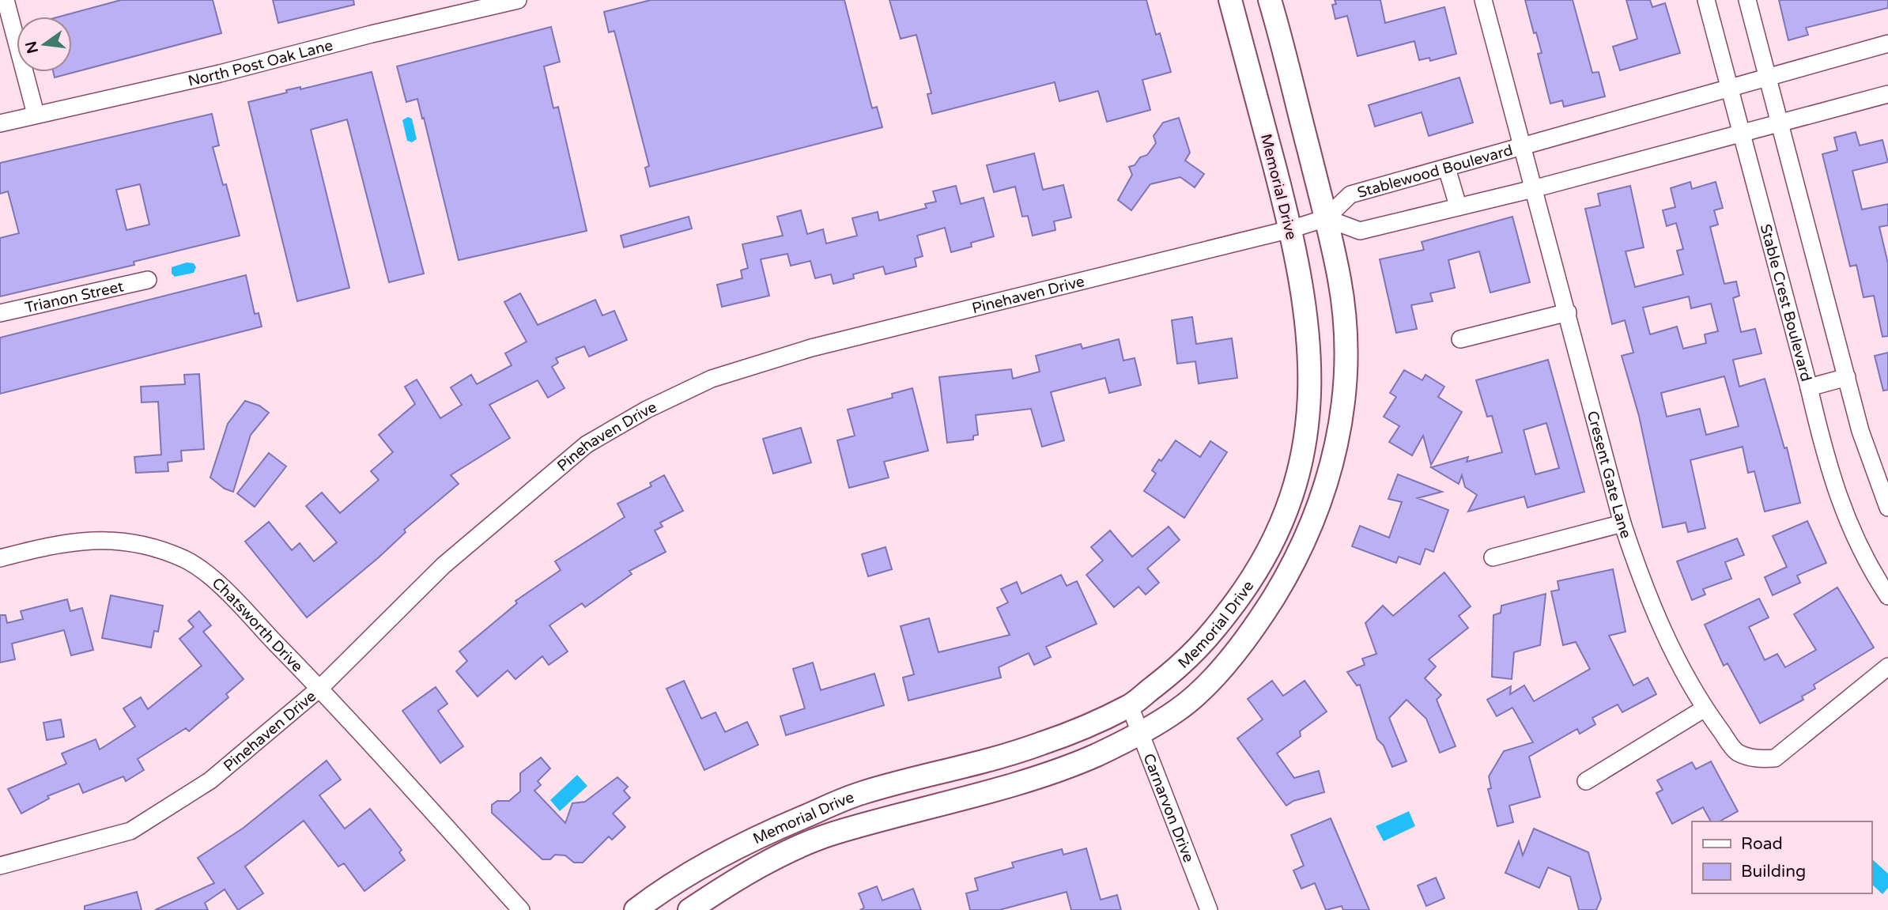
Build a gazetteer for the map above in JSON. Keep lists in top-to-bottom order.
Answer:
{
  "streets": {
    "main road": ["Memorial Drive"],
    "street": [
      "North Post Oak Lane",
      "Stablewood Boulevard",
      "Pinehaven Drive",
      "Trianon Street",
      "Stable Crest Boulevard",
      "Cresent Gate Lane",
      "Chatsworth Drive",
      "Carnarvon Drive"
    ]
  },
  "crossings": [
    ["Stablewood Boulevard", "Memorial Drive"],
    ["Stablewood Boulevard", "Pinehaven Drive"],
    ["Stablewood Boulevard", "Stable Crest Boulevard"],
    ["Stablewood Boulevard", "Cresent Gate Lane"],
    ["Memorial Drive", "Pinehaven Drive"],
    ["Memorial Drive", "Carnarvon Drive"],
    ["Pinehaven Drive", "Chatsworth Drive"]
  ],
  "legend": ["Road", "Building"],
  "north": "left"
}
